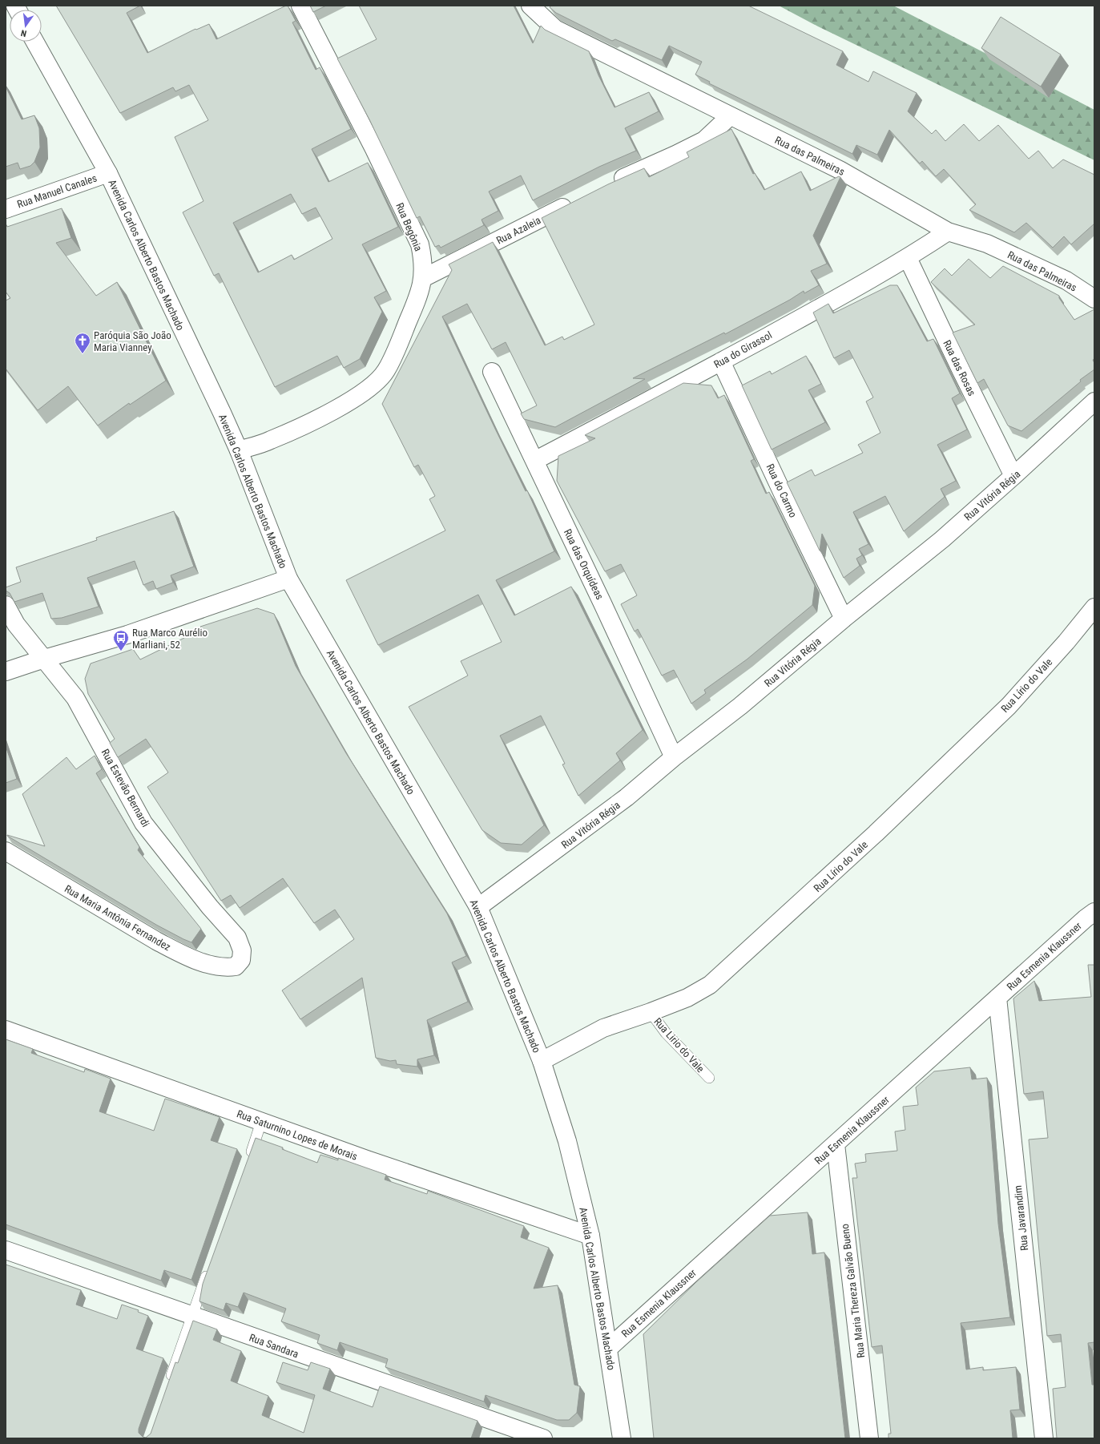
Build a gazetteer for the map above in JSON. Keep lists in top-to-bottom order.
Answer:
{
  "streets": {
    "street": [
      "Rua das Palmeiras",
      "Rua Manuel Canales",
      "Rua Begônia",
      "Rua Azaleia",
      "Avenida Carlos Alberto Bastos Machado",
      "Rua do Girassol",
      "Rua das Rosas",
      "Rua do Carmo",
      "Rua Vitória Régia",
      "Rua das Orquídeas",
      "Rua Lírio do Vale",
      "Rua Estevão Bernardi",
      "Rua Maria Antônia Fernandez",
      "Rua Esmenia Klaussner",
      "Rua Saturnino Lopes de Morais",
      "Rua Javarandim",
      "Rua Maria Thereza Galvão Bueno",
      "Rua Sandara"
    ],
    "lane": ["Rua Lirio do Vale"]
  },
  "crossings": [
    ["Rua das Palmeiras", "Rua do Girassol"],
    ["Rua Manuel Canales", "Avenida Carlos Alberto Bastos Machado"],
    ["Rua Begônia", "Rua Azaleia"],
    ["Rua Begônia", "Avenida Carlos Alberto Bastos Machado"],
    ["Avenida Carlos Alberto Bastos Machado", "Rua Vitória Régia"],
    ["Avenida Carlos Alberto Bastos Machado", "Rua Lírio do Vale"],
    ["Avenida Carlos Alberto Bastos Machado", "Rua Esmenia Klaussner"],
    ["Avenida Carlos Alberto Bastos Machado", "Rua Saturnino Lopes de Morais"],
    ["Rua do Girassol", "Rua das Rosas"],
    ["Rua do Girassol", "Rua do Carmo"],
    ["Rua do Girassol", "Rua das Orquídeas"],
    ["Rua das Rosas", "Rua Vitória Régia"],
    ["Rua do Carmo", "Rua Vitória Régia"],
    ["Rua Vitória Régia", "Rua das Orquídeas"],
    ["Rua Lírio do Vale", "Rua Lirio do Vale"],
    ["Rua Estevão Bernardi", "Rua Maria Antônia Fernandez"],
    ["Rua Esmenia Klaussner", "Rua Javarandim"],
    ["Rua Esmenia Klaussner", "Rua Maria Thereza Galvão Bueno"]
  ],
  "places": {
    "church": ["Paróquia São João Maria Vianney"],
    "bus stop": ["Rua Marco Aurélio Marliani, 52"]
  },
  "north": "bottom"
}
